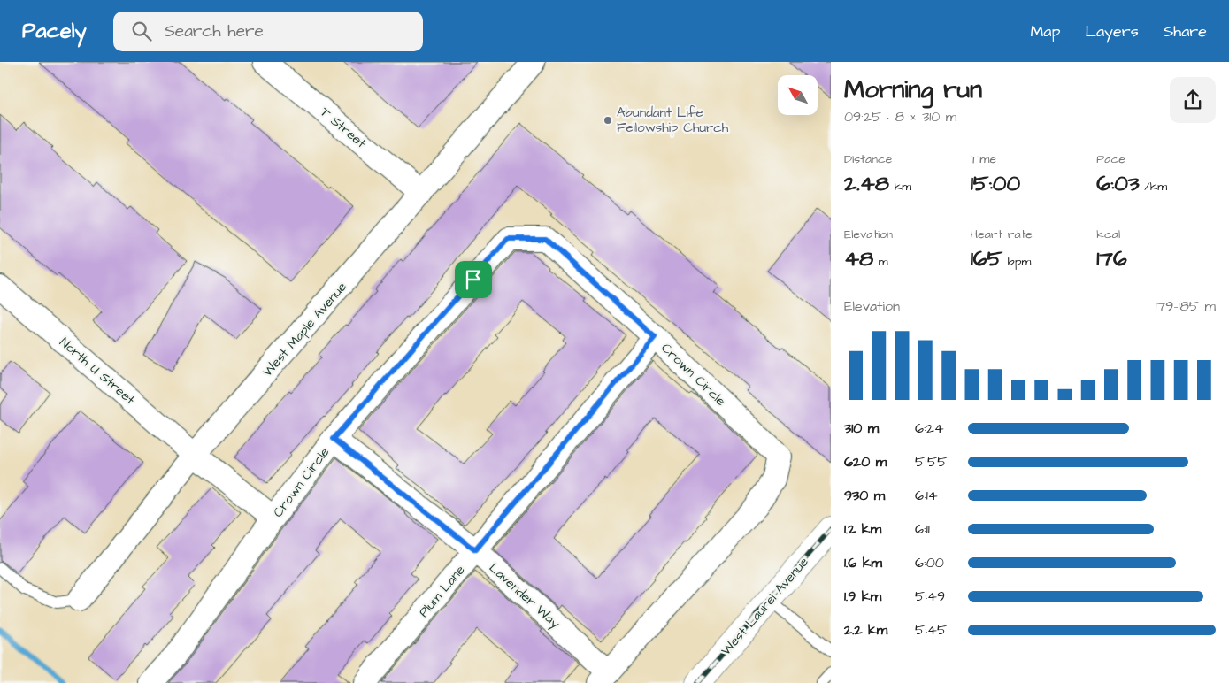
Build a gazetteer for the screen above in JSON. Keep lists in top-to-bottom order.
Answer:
{
  "streets": {
    "street": [
      "T Street",
      "West Maple Avenue",
      "North U Street",
      "Crown Circle",
      "Plum Lane",
      "Lavender Way",
      "West Laurel Avenue"
    ]
  },
  "crossings": [
    ["T Street", "West Maple Avenue"],
    ["West Maple Avenue", "North U Street"],
    ["North U Street", "Crown Circle"],
    ["Crown Circle", "Plum Lane"],
    ["Crown Circle", "Lavender Way"],
    ["Plum Lane", "Lavender Way"]
  ],
  "places": ["Abundant Life Fellowship Church"],
  "north": "top left",
  "page": {
    "header": "Pacely",
    "search": "Search here",
    "nav": ["Map", "Layers", "Share"],
    "heading": ["Morning run", "09:25 · 8 × 310 m"],
    "stats": [
      ["Distance", "2.48 km"],
      ["Time", "15:00"],
      ["Pace", "6:03 /km"],
      ["Elevation", "48 m"],
      ["Heart rate", "165 bpm"],
      ["kcal", "176"]
    ],
    "chart": ["Elevation", "179–185 m"],
    "list": [
      {
        "name": "310 m",
        "note": "6:24"
      },
      {
        "name": "620 m",
        "note": "5:55"
      },
      {
        "name": "930 m",
        "note": "6:14"
      },
      {
        "name": "1.2 km",
        "note": "6:11"
      },
      {
        "name": "1.6 km",
        "note": "6:00"
      },
      {
        "name": "1.9 km",
        "note": "5:49"
      },
      {
        "name": "2.2 km",
        "note": "5:45"
      }
    ]
  }
}
